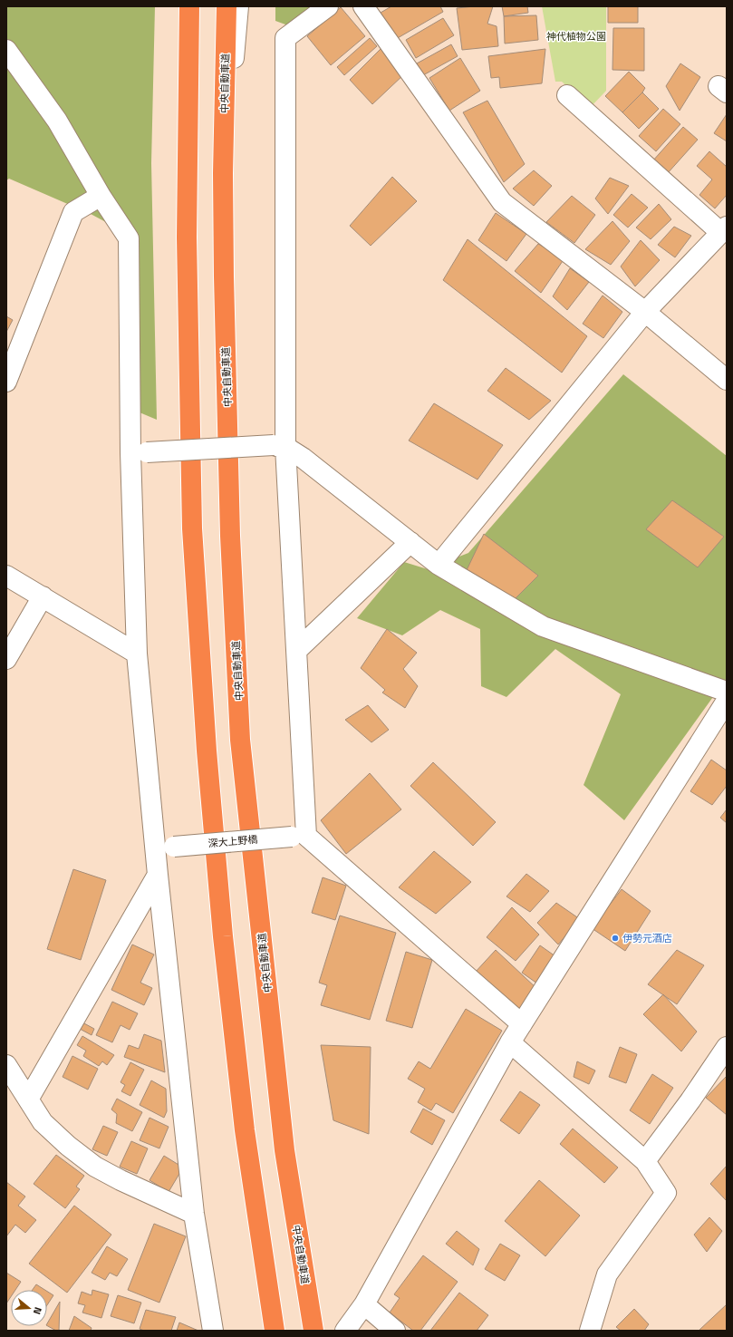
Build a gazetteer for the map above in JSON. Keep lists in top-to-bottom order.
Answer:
{
  "streets": {
    "highway": ["中央自動車道"],
    "street": ["深大上野橋"]
  },
  "parks": ["神代植物公園"],
  "places": ["伊勢元酒店"],
  "north": "right"
}
